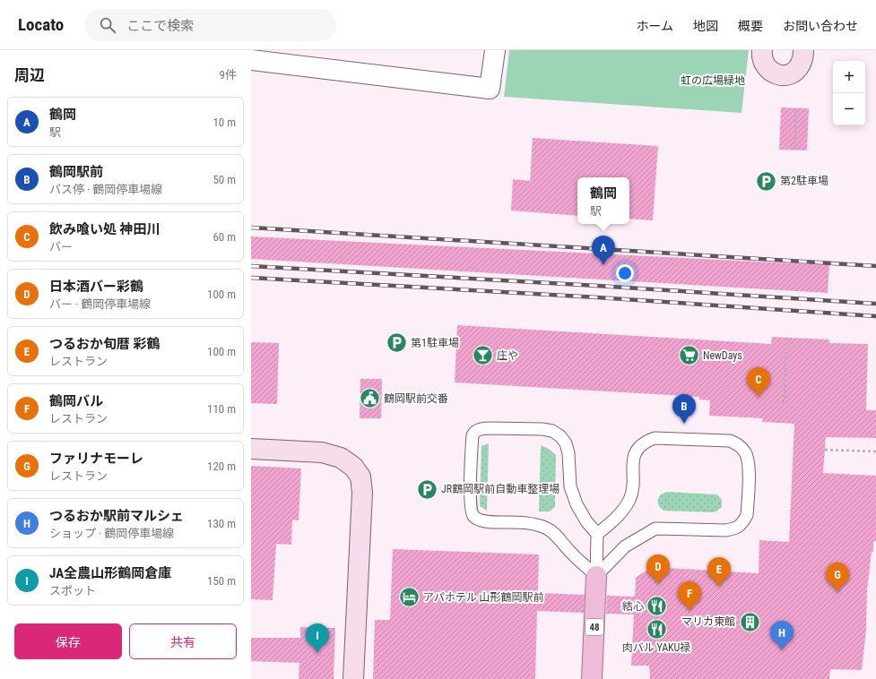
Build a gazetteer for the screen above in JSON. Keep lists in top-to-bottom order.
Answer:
{
  "streets": {
    "main road": ["48"]
  },
  "parks": ["虹の広場緑地"],
  "places": {
    "parking": ["第2駐車場", "第1駐車場", "JR鶴岡駅前自動車整理場"],
    "bar": ["庄や"],
    "supermarket": ["NewDays"],
    "public building": ["鶴岡駅前交番"],
    "hotel": ["アパホテル 山形鶴岡駅前"],
    "restaurant": ["結心", "肉バル YAKU禄"],
    "building": ["マリカ東館"]
  },
  "page": {
    "header": "Locato",
    "search": "ここで検索",
    "nav": [
      "ホーム",
      "地図",
      "概要",
      "お問い合わせ"
    ],
    "heading": ["周辺", "9件"],
    "map_buttons": ["+", "−"],
    "list": [
      {
        "mark": "A",
        "name": "鶴岡",
        "note": "駅",
        "value": "10 m"
      },
      {
        "mark": "B",
        "name": "鶴岡駅前",
        "note": "バス停 · 鶴岡停車場線",
        "value": "50 m"
      },
      {
        "mark": "C",
        "name": "飲み喰い処 神田川",
        "note": "バー",
        "value": "60 m"
      },
      {
        "mark": "D",
        "name": "日本酒バー彩鶴",
        "note": "バー · 鶴岡停車場線",
        "value": "100 m"
      },
      {
        "mark": "E",
        "name": "つるおか旬暦 彩鶴",
        "note": "レストラン",
        "value": "100 m"
      },
      {
        "mark": "F",
        "name": "鶴岡バル",
        "note": "レストラン",
        "value": "110 m"
      },
      {
        "mark": "G",
        "name": "ファリナモーレ",
        "note": "レストラン",
        "value": "120 m"
      },
      {
        "mark": "H",
        "name": "つるおか駅前マルシェ",
        "note": "ショップ · 鶴岡停車場線",
        "value": "130 m"
      },
      {
        "mark": "I",
        "name": "JA全農山形鶴岡倉庫",
        "note": "スポット",
        "value": "150 m"
      }
    ],
    "popup": ["鶴岡", "駅"],
    "pins": [
      "A",
      "C",
      "B",
      "D",
      "E",
      "G",
      "F",
      "H",
      "I"
    ],
    "buttons": ["保存", "共有"]
  }
}
